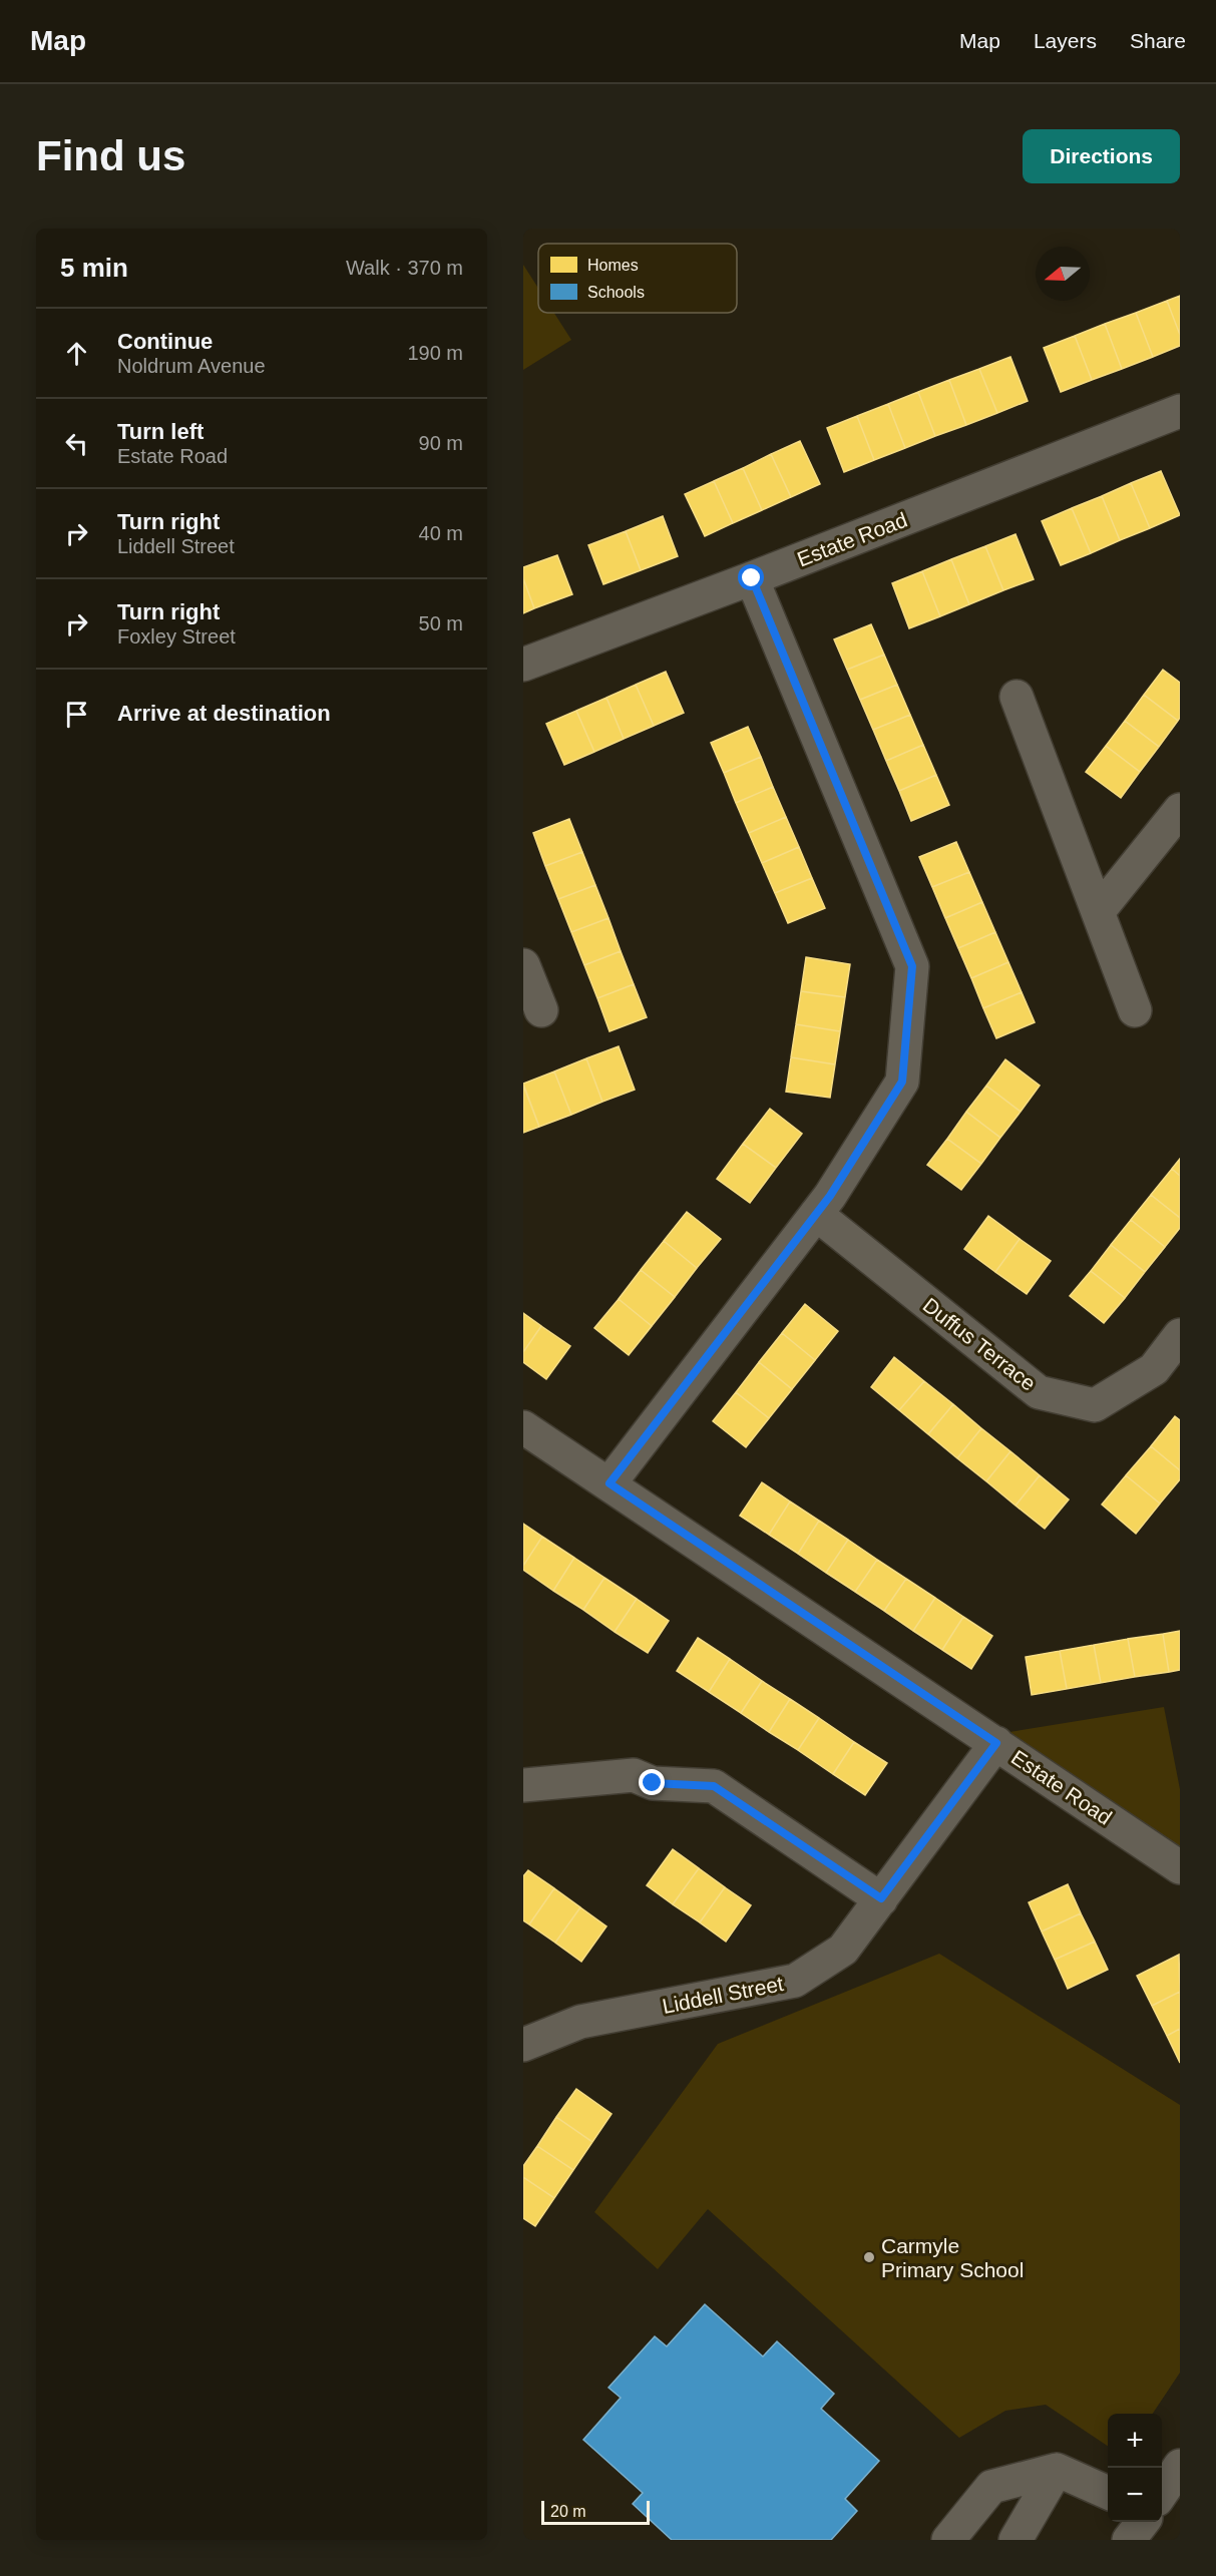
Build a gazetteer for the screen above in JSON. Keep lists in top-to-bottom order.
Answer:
{
  "streets": {
    "street": ["Estate Road", "Duffus Terrace", "Liddell Street"]
  },
  "crossings": [
    ["Estate Road", "Liddell Street"]
  ],
  "places": ["Carmyle Primary School"],
  "legend": ["Homes", "Schools"],
  "scale_bar": "20 m",
  "north": "left",
  "page": {
    "header": "Map",
    "nav": ["Map", "Layers", "Share"],
    "buttons": "Directions",
    "title": "Find us",
    "heading": ["5 min", "Walk · 370 m"],
    "list": [
      ["Continue", "Noldrum Avenue", "190 m"],
      ["Turn left", "Estate Road", "90 m"],
      ["Turn right", "Liddell Street", "40 m"],
      ["Turn right", "Foxley Street", "50 m"],
      "Arrive at destination"
    ],
    "map_buttons": ["+", "−"],
    "scale": "20 m"
  }
}
